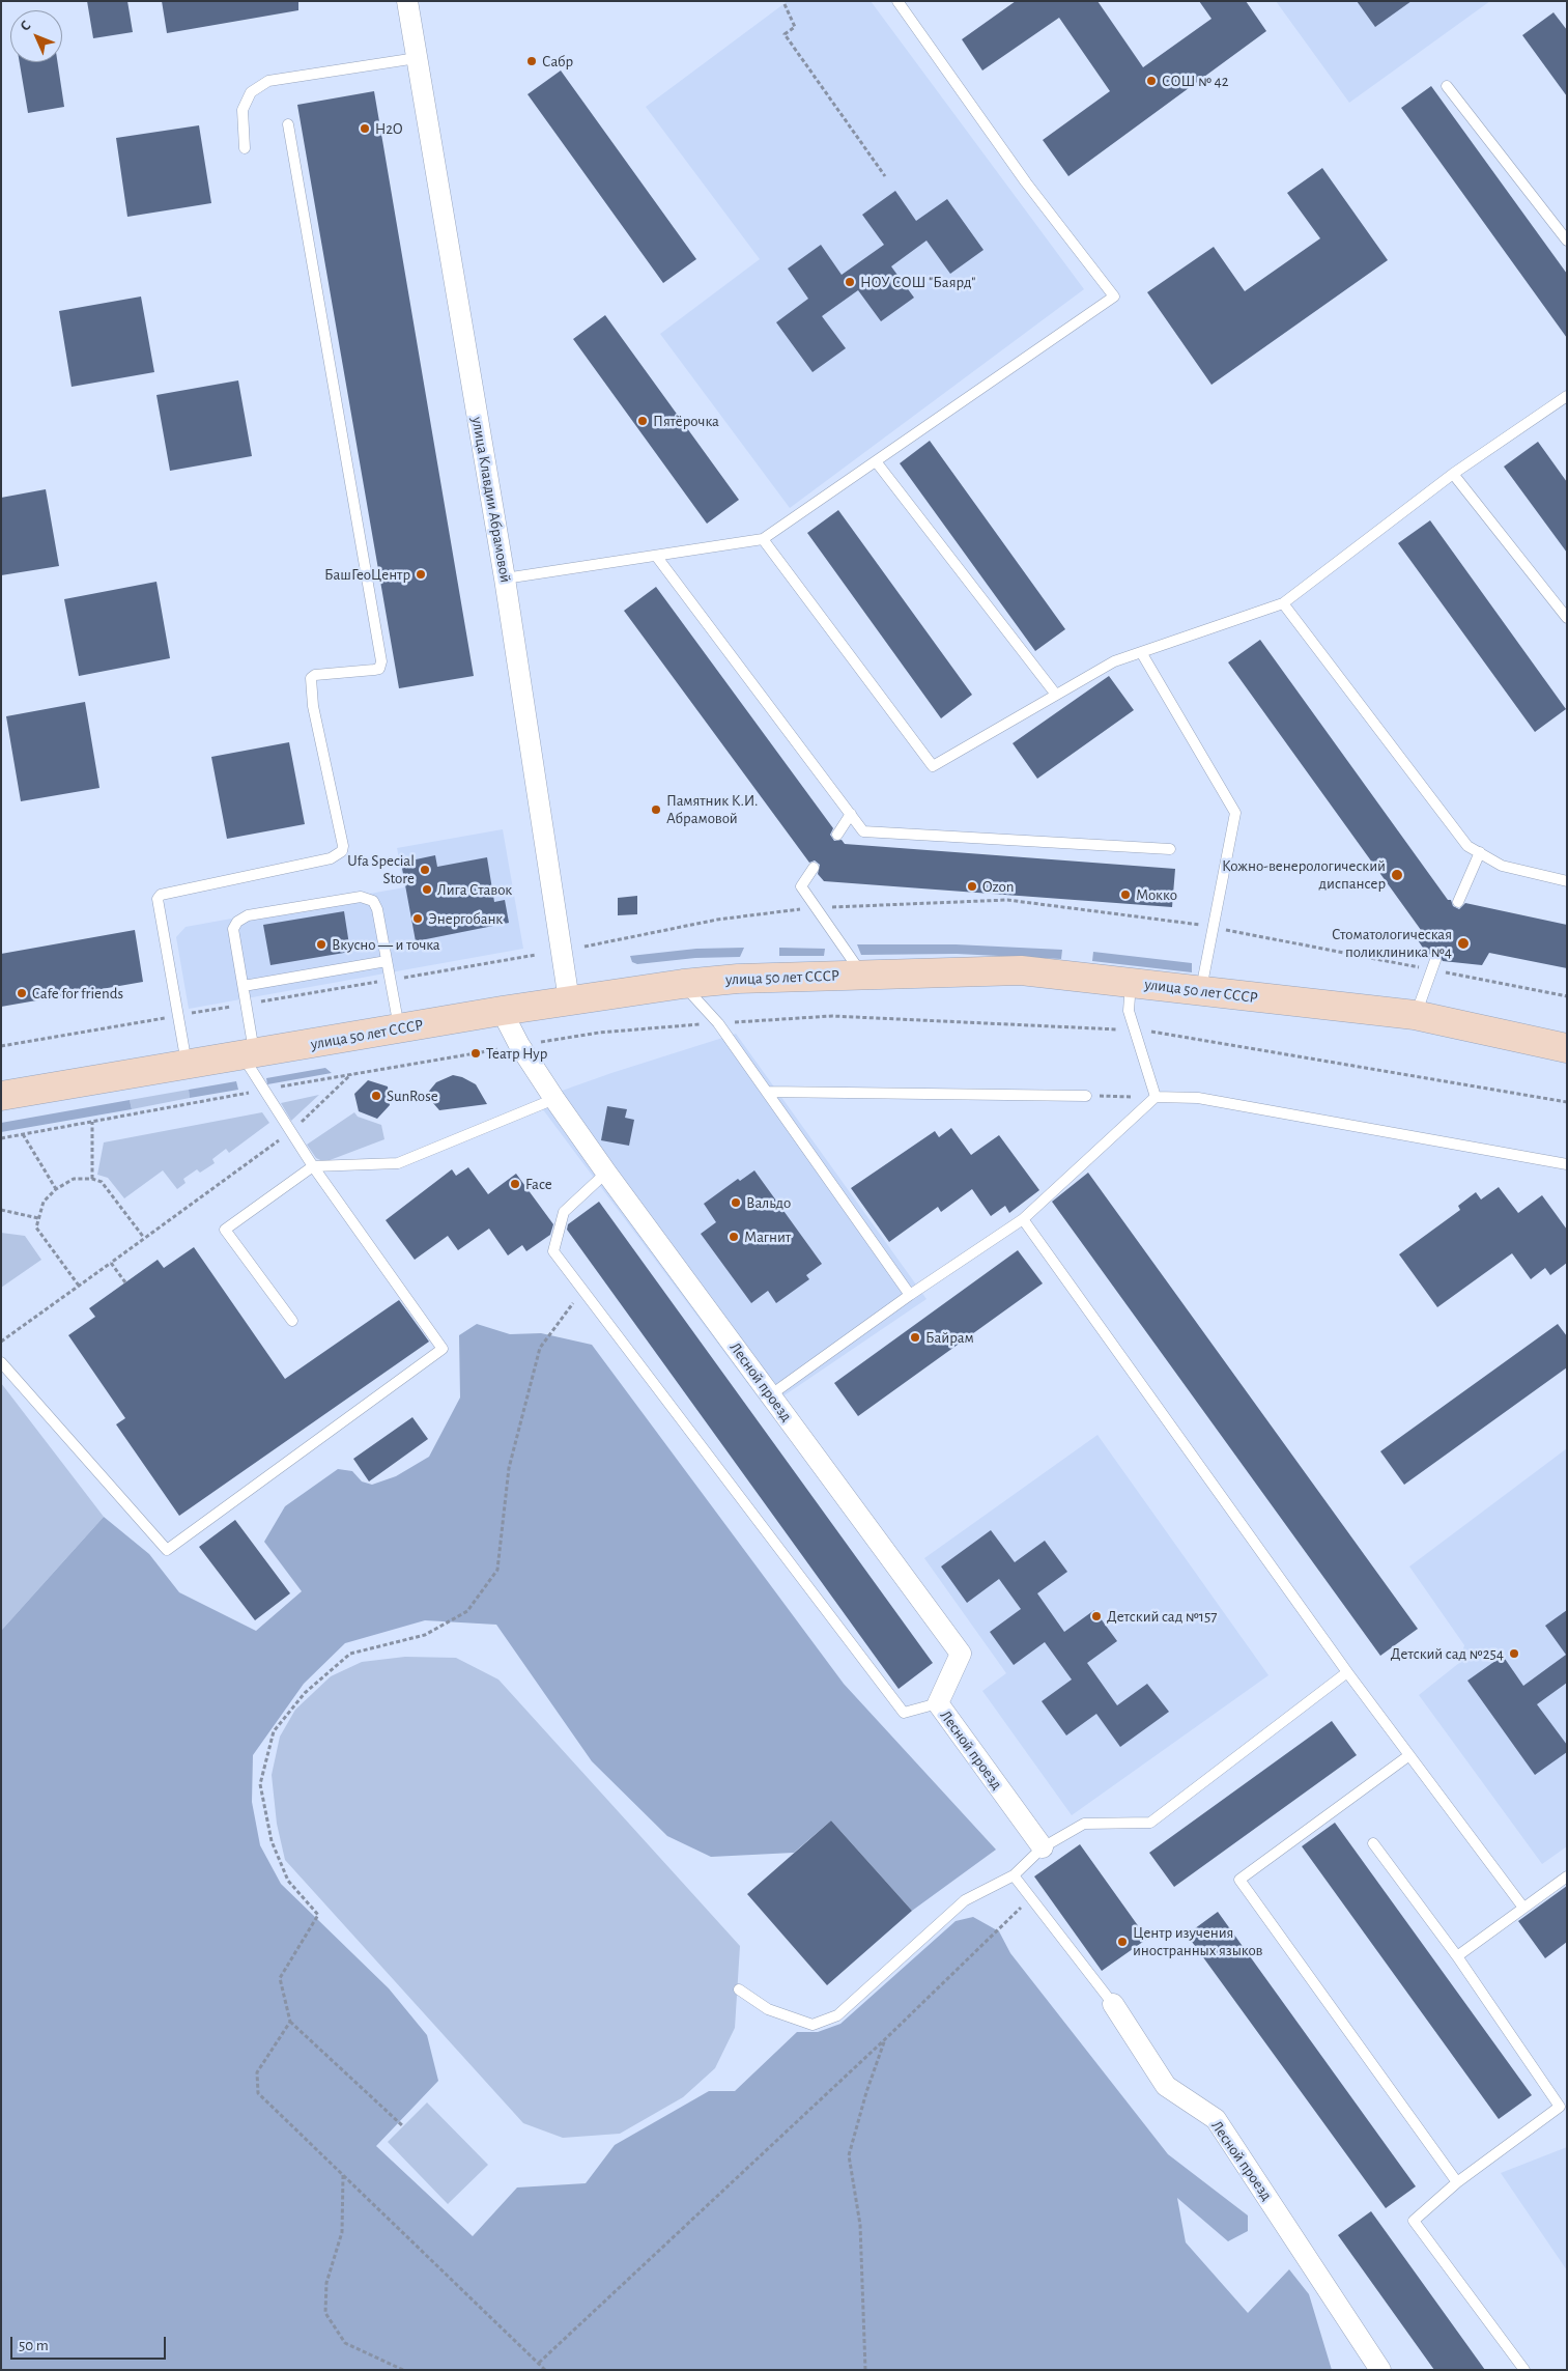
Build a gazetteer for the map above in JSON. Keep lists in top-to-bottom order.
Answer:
{
  "streets": {
    "main road": ["улица 50 лет СССР"],
    "street": ["улица Клавдии Абрамовой", "Лесной проезд"]
  },
  "crossings": [
    ["улица Клавдии Абрамовой", "улица 50 лет СССР"],
    ["улица 50 лет СССР", "Лесной проезд"]
  ],
  "places": [
    "Сабр",
    "СОШ № 42",
    "H2O",
    "НОУ СОШ \"Баярд\"",
    "Пятёрочка",
    "БашГеоЦентр",
    "Памятник К.И. Абрамовой",
    "Ufa Special Store",
    "Кожно-венерологический диспансер",
    "Ozon",
    "Лига Ставок",
    "Мокко",
    "Энергобанк",
    "Стоматологическая поликлиника №4",
    "Вкусно — и точка",
    "Cafe for friends",
    "Театр Нур",
    "SunRose",
    "Face",
    "Вальдо",
    "Магнит",
    "Байрам",
    "Детский сад №157",
    "Детский сад №254",
    "Центр изучения иностранных языков"
  ],
  "scale_bar": "50 m",
  "north": "top left"
}
